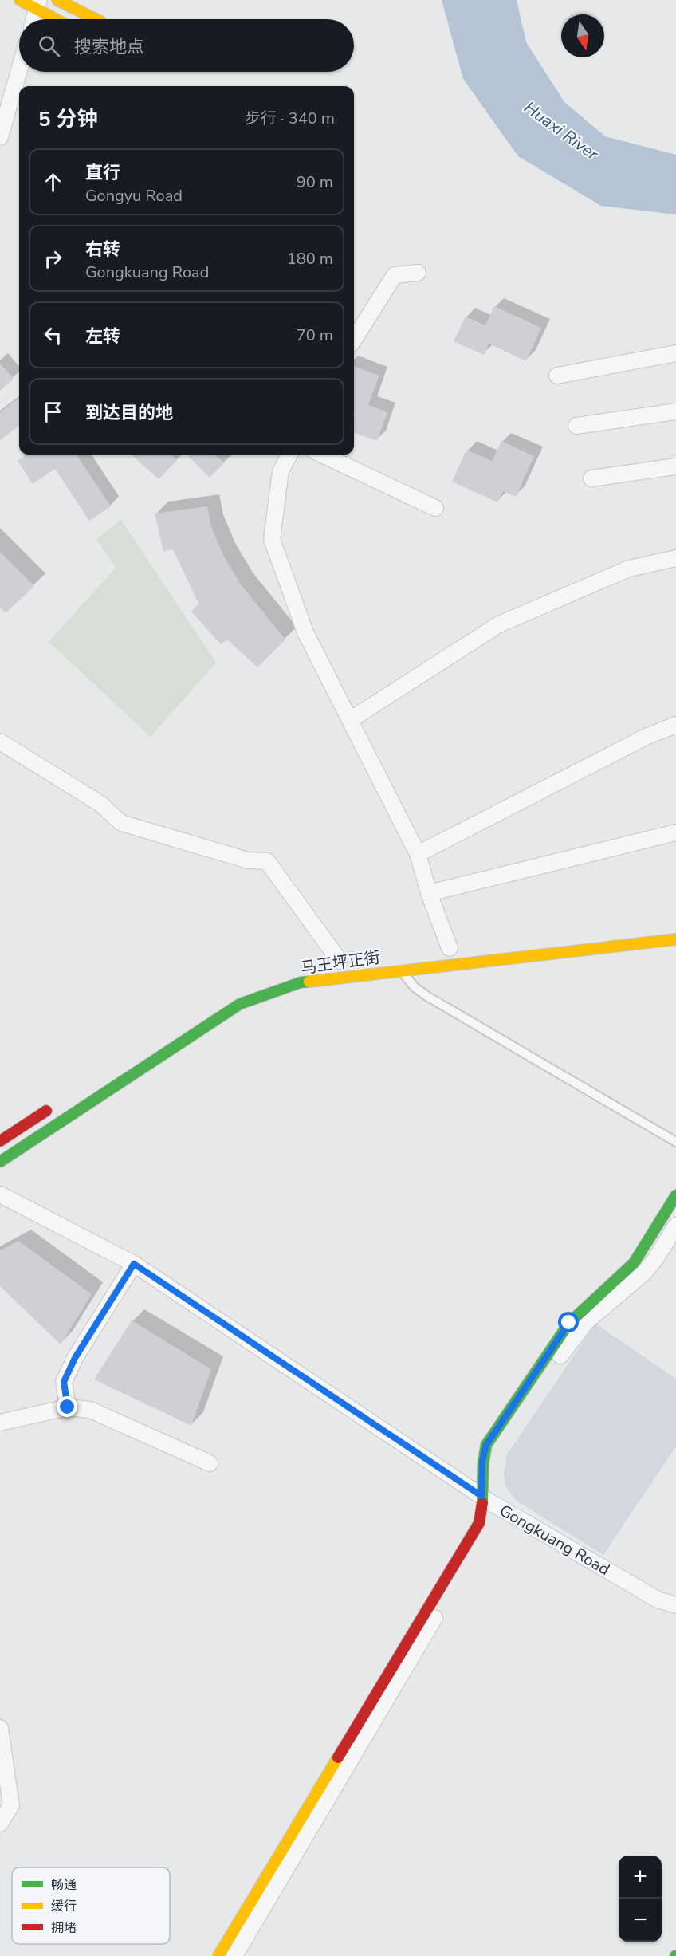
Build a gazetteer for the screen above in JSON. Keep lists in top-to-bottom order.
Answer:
{
  "streets": {
    "main road": ["马王坪正街"],
    "street": ["Gongkuang Road"]
  },
  "water": ["Huaxi River"],
  "legend": ["畅通", "缓行", "拥堵"],
  "north": "bottom",
  "page": {
    "search": "搜索地点",
    "heading": ["5 分钟", "步行 · 340 m"],
    "list": [
      ["直行", "Gongyu Road", "90 m"],
      ["右转", "Gongkuang Road", "180 m"],
      ["左转", "70 m"],
      "到达目的地"
    ],
    "map_buttons": ["+", "−"]
  }
}
